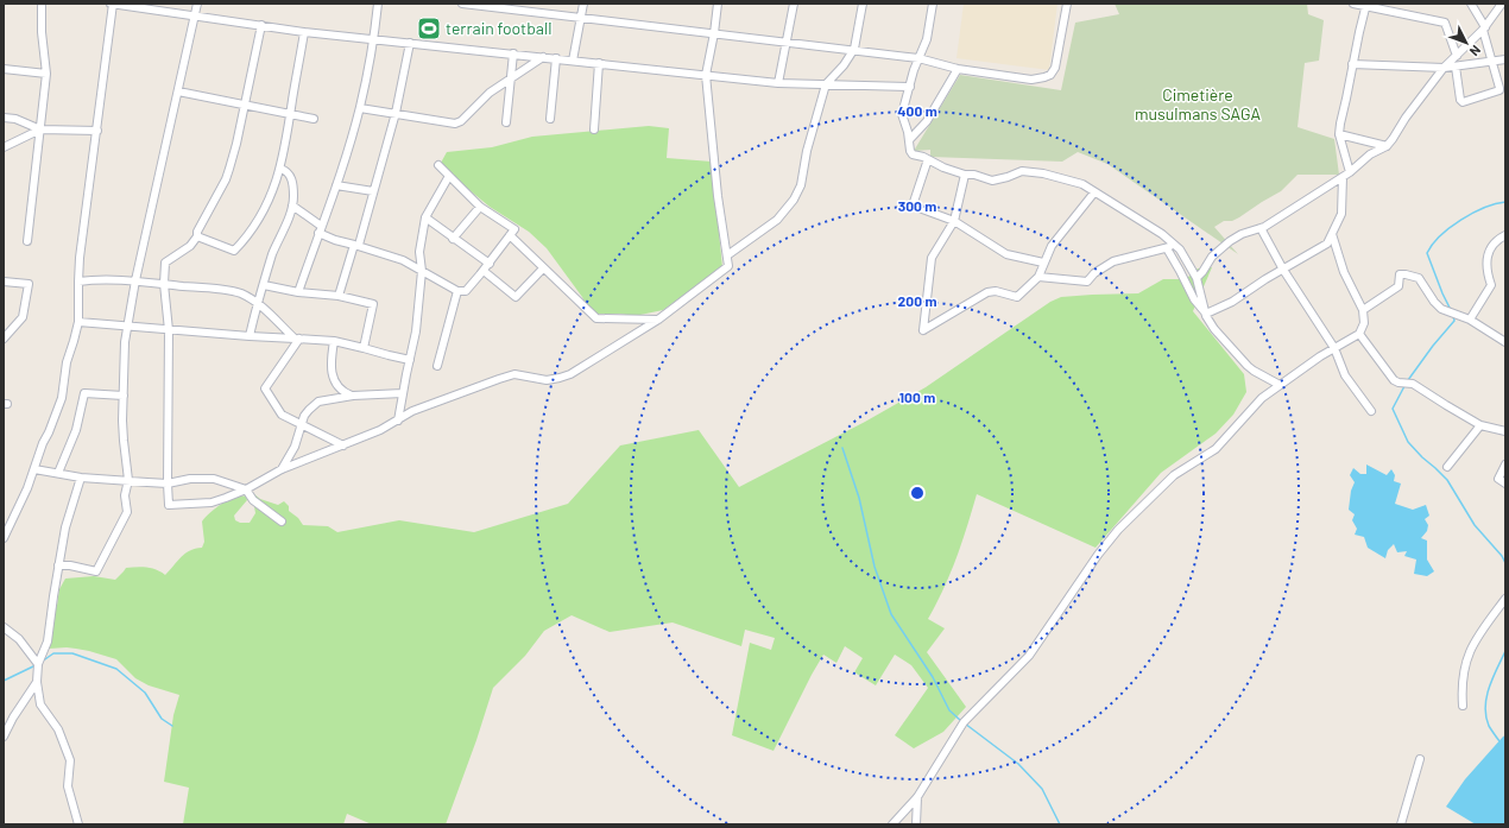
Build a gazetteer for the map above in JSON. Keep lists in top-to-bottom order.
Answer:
{
  "parks": ["Cimetière musulmans SAGA"],
  "places": {
    "sports": ["terrain football"]
  },
  "north": "bottom right",
  "rings": [
    "400 m",
    "300 m",
    "200 m",
    "100 m"
  ]
}
